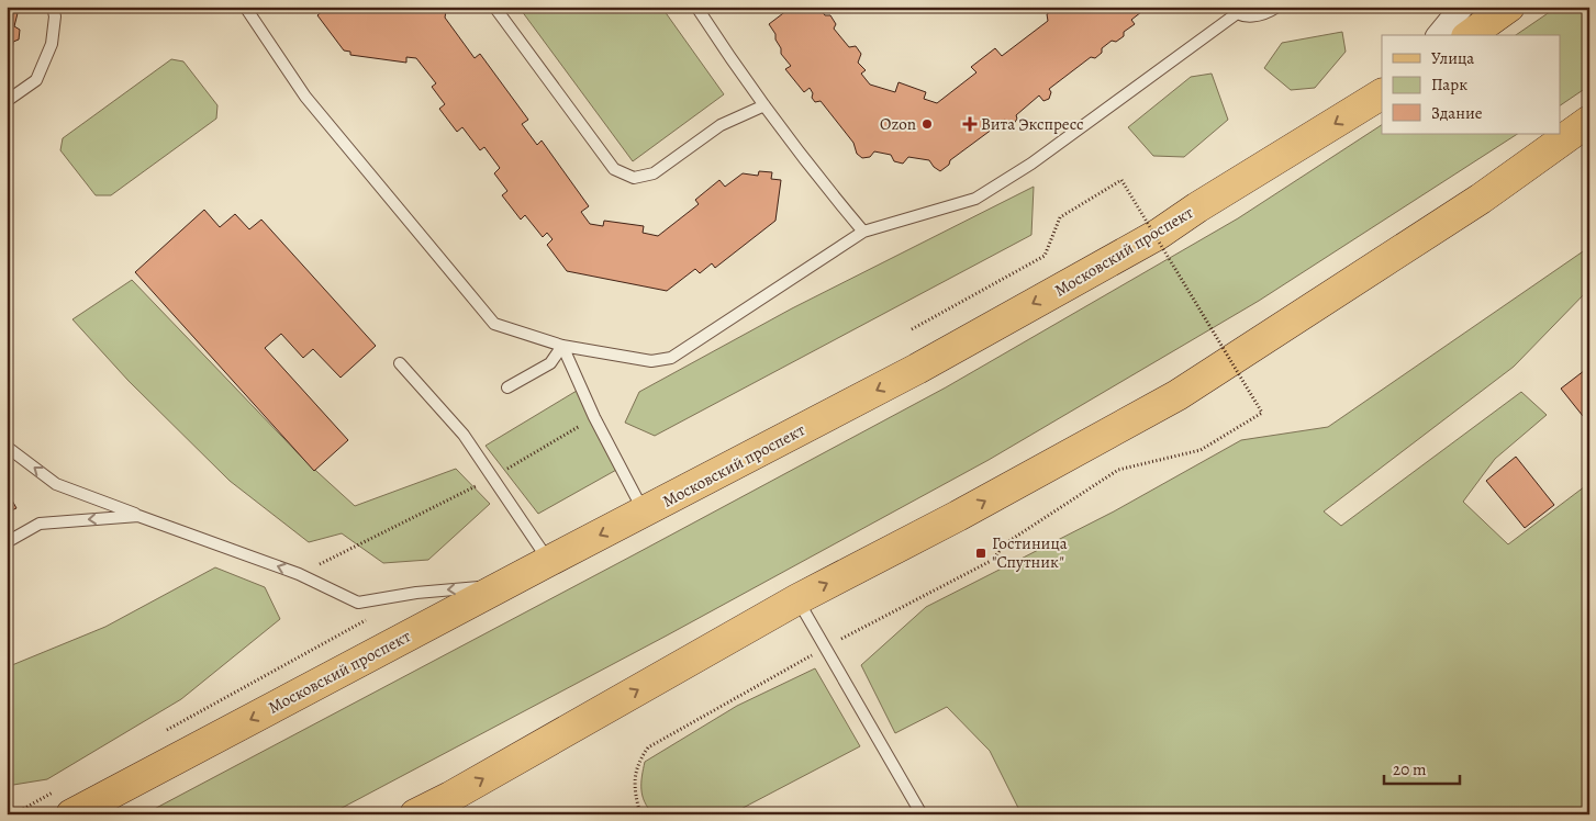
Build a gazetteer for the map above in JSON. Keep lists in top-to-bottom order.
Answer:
{
  "streets": {
    "main road": ["Московский проспект"]
  },
  "places": {
    "other": ["Ozon"],
    "health": ["Вита Экспресс"],
    "transit": ["Гостиница \"Спутник\""]
  },
  "legend": ["Улица", "Парк", "Здание"],
  "scale_bar": "20 m"
}
